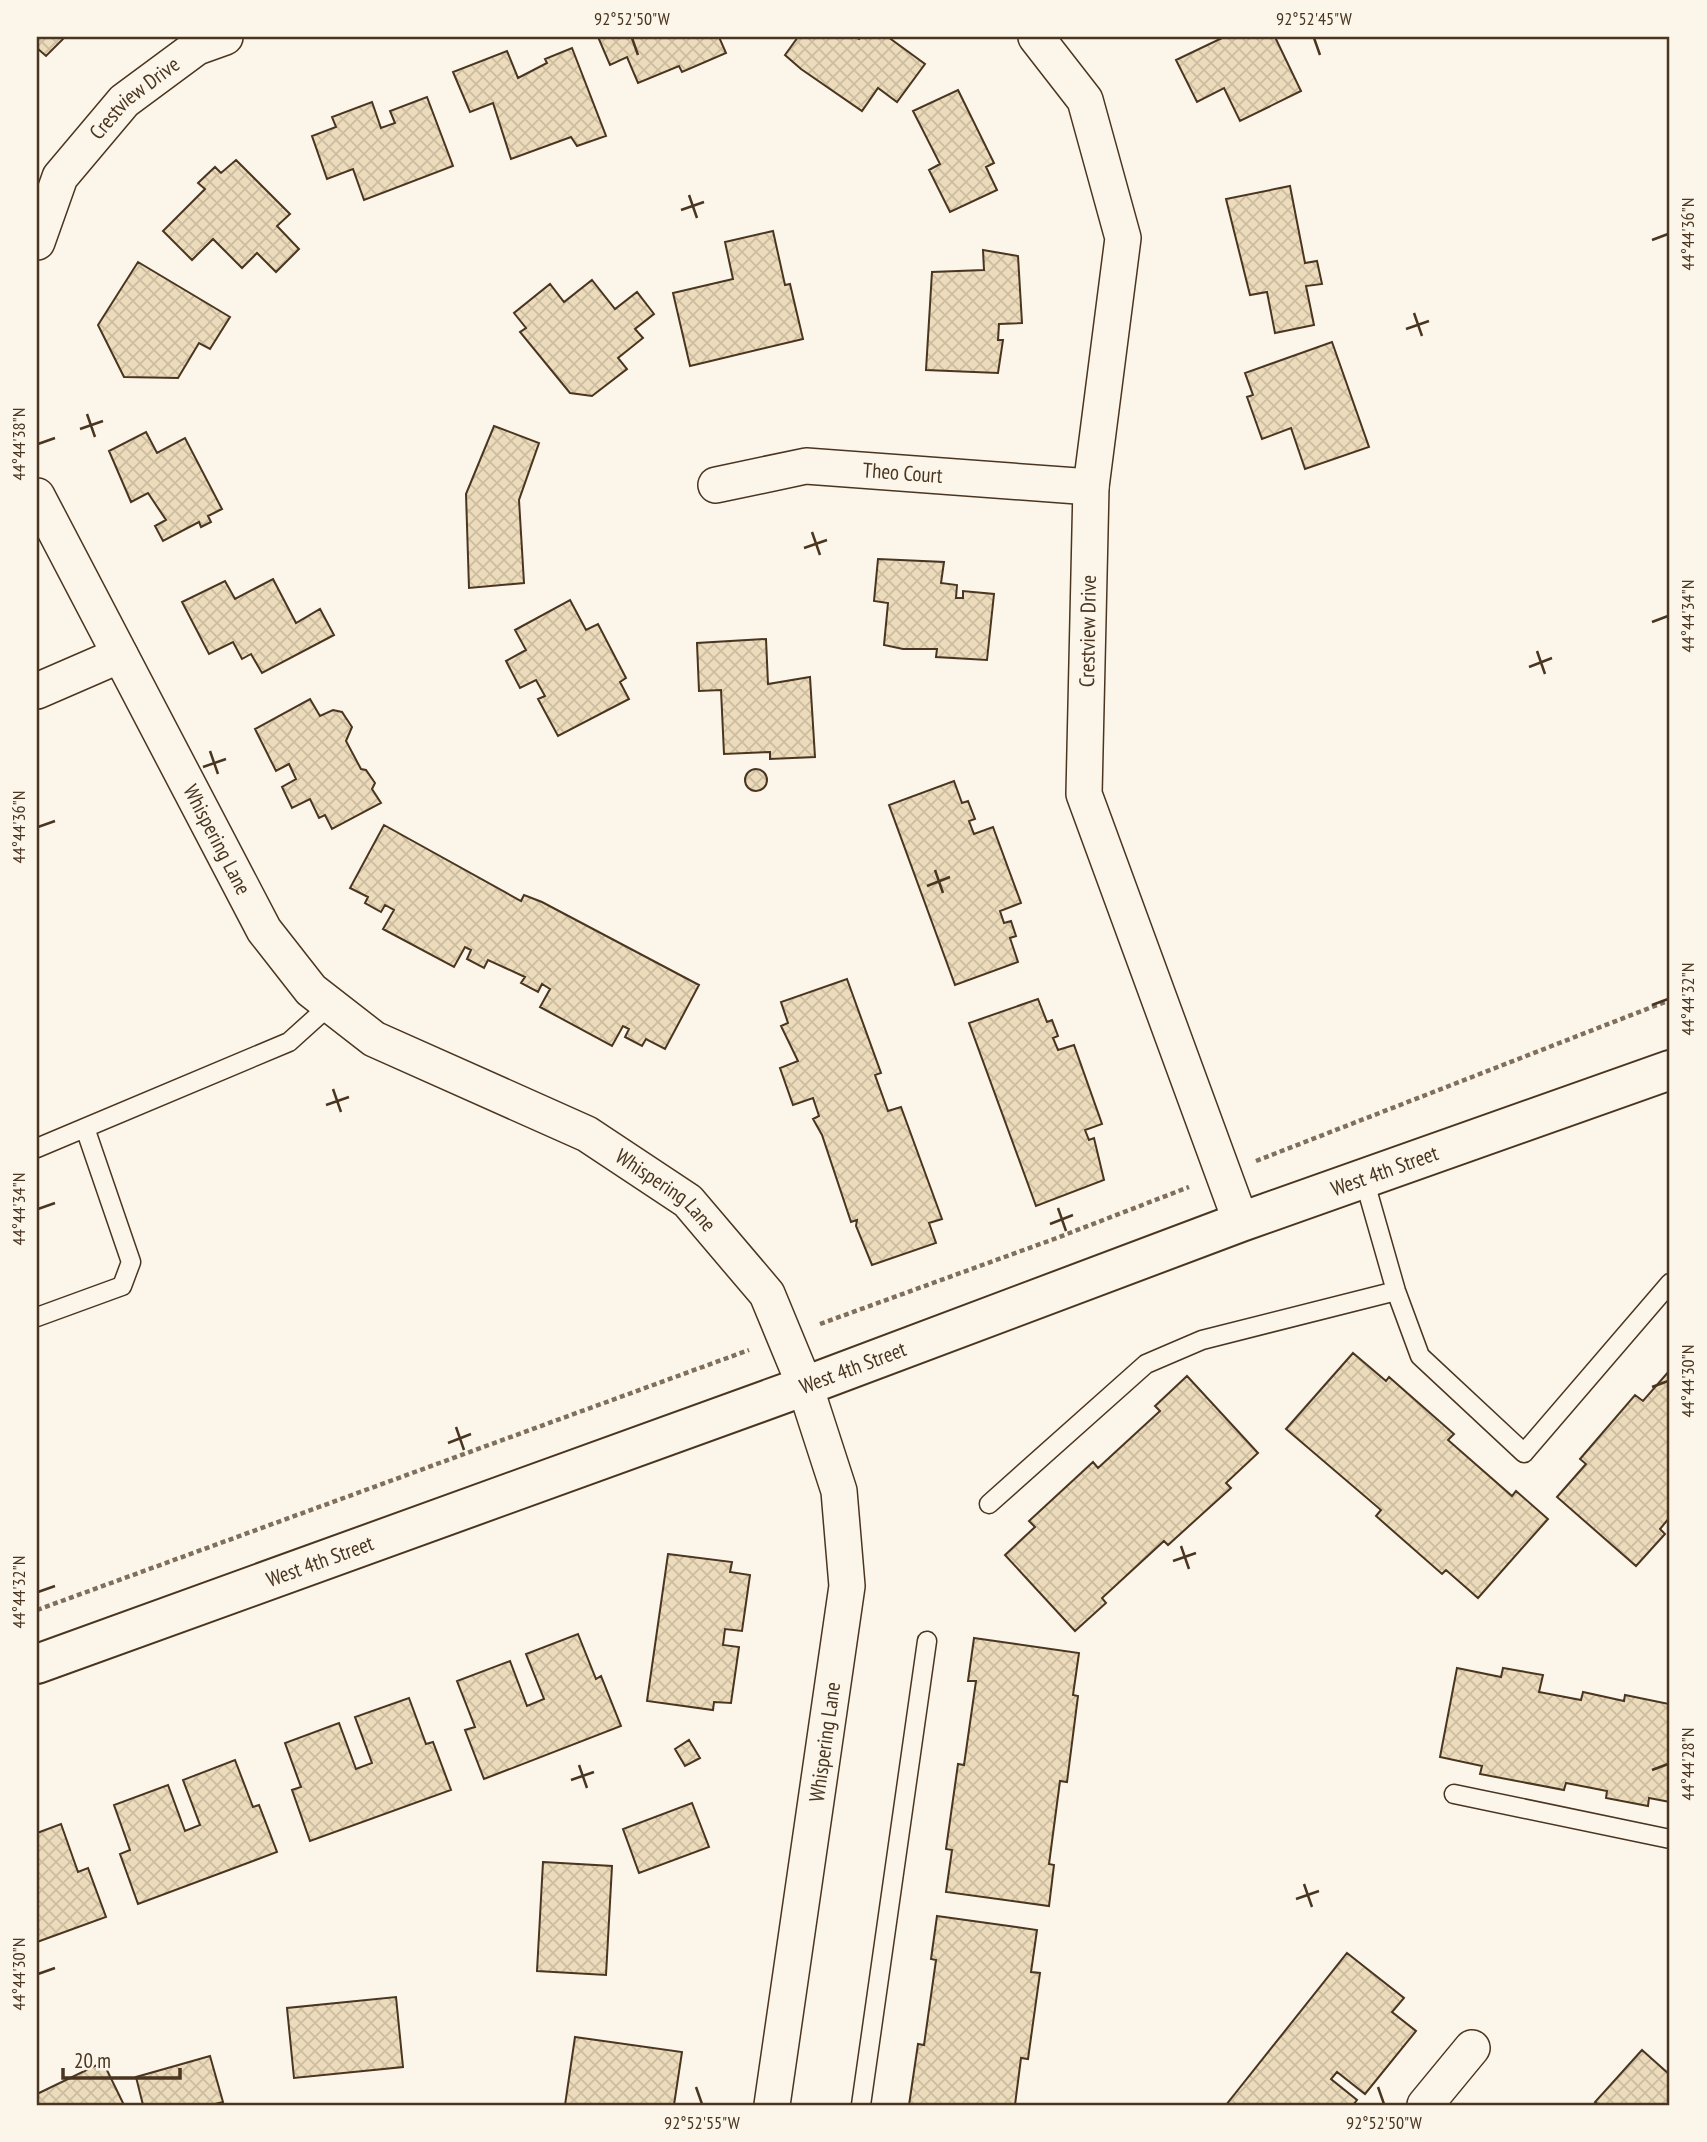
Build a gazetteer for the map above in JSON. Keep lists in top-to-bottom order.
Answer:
{
  "streets": {
    "street": [
      "Crestview Drive",
      "Theo Court",
      "Whispering Lane",
      "West 4th Street"
    ]
  },
  "crossings": [
    ["Crestview Drive", "Theo Court"],
    ["Crestview Drive", "West 4th Street"],
    ["Whispering Lane", "West 4th Street"]
  ],
  "scale_bar": "20 m",
  "coordinates": [
    "92°52'50\"W",
    "92°52'45\"W",
    "44°44'36\"N",
    "44°44'38\"N",
    "44°44'34\"N",
    "44°44'32\"N",
    "44°44'30\"N",
    "44°44'28\"N",
    "92°52'55\"W"
  ]
}
